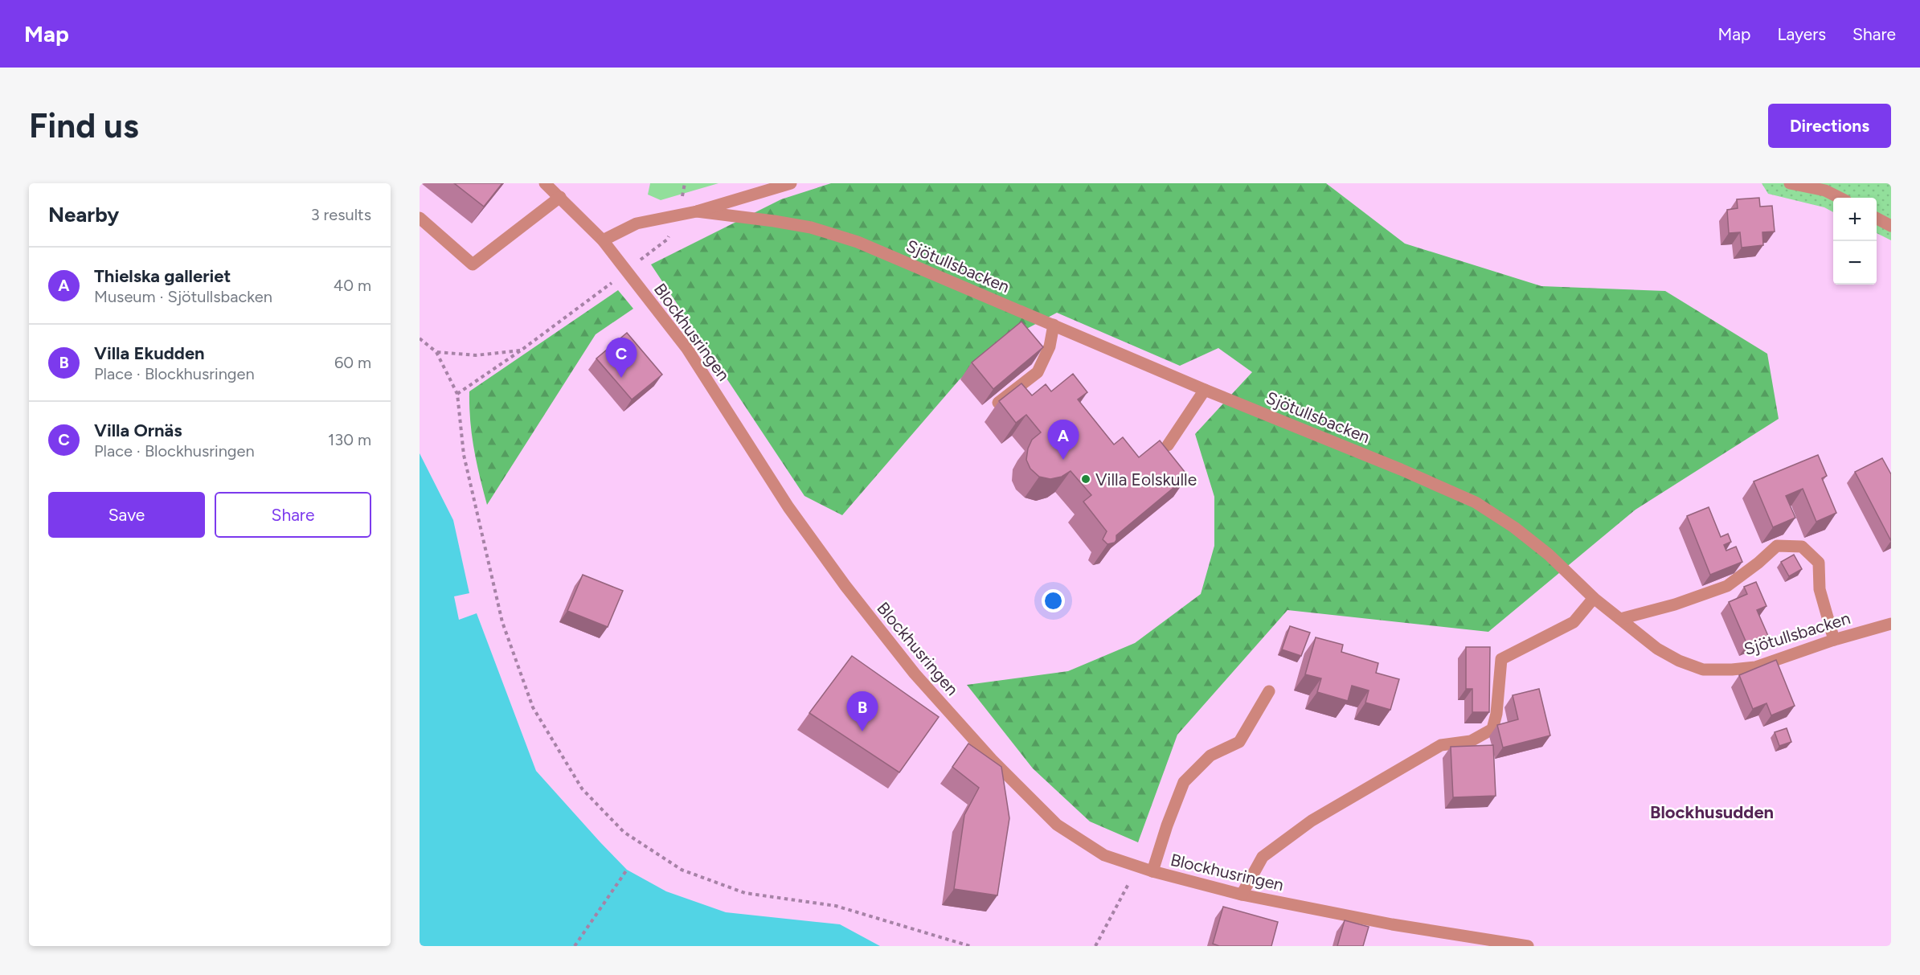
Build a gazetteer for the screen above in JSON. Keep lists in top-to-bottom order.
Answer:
{
  "streets": {
    "street": ["Sjötullsbacken", "Blockhusringen"]
  },
  "districts": ["Blockhusudden"],
  "places": ["Villa Eolskulle"],
  "page": {
    "header": "Map",
    "nav": ["Map", "Layers", "Share"],
    "buttons": [
      "Directions",
      ["Save", "Share"]
    ],
    "title": "Find us",
    "heading": ["Nearby", "3 results"],
    "map_buttons": ["+", "−"],
    "list": [
      {
        "mark": "A",
        "name": "Thielska galleriet",
        "note": "Museum · Sjötullsbacken",
        "value": "40 m"
      },
      {
        "mark": "B",
        "name": "Villa Ekudden",
        "note": "Place · Blockhusringen",
        "value": "60 m"
      },
      {
        "mark": "C",
        "name": "Villa Ornäs",
        "note": "Place · Blockhusringen",
        "value": "130 m"
      }
    ],
    "pins": ["C", "A", "B"]
  }
}
